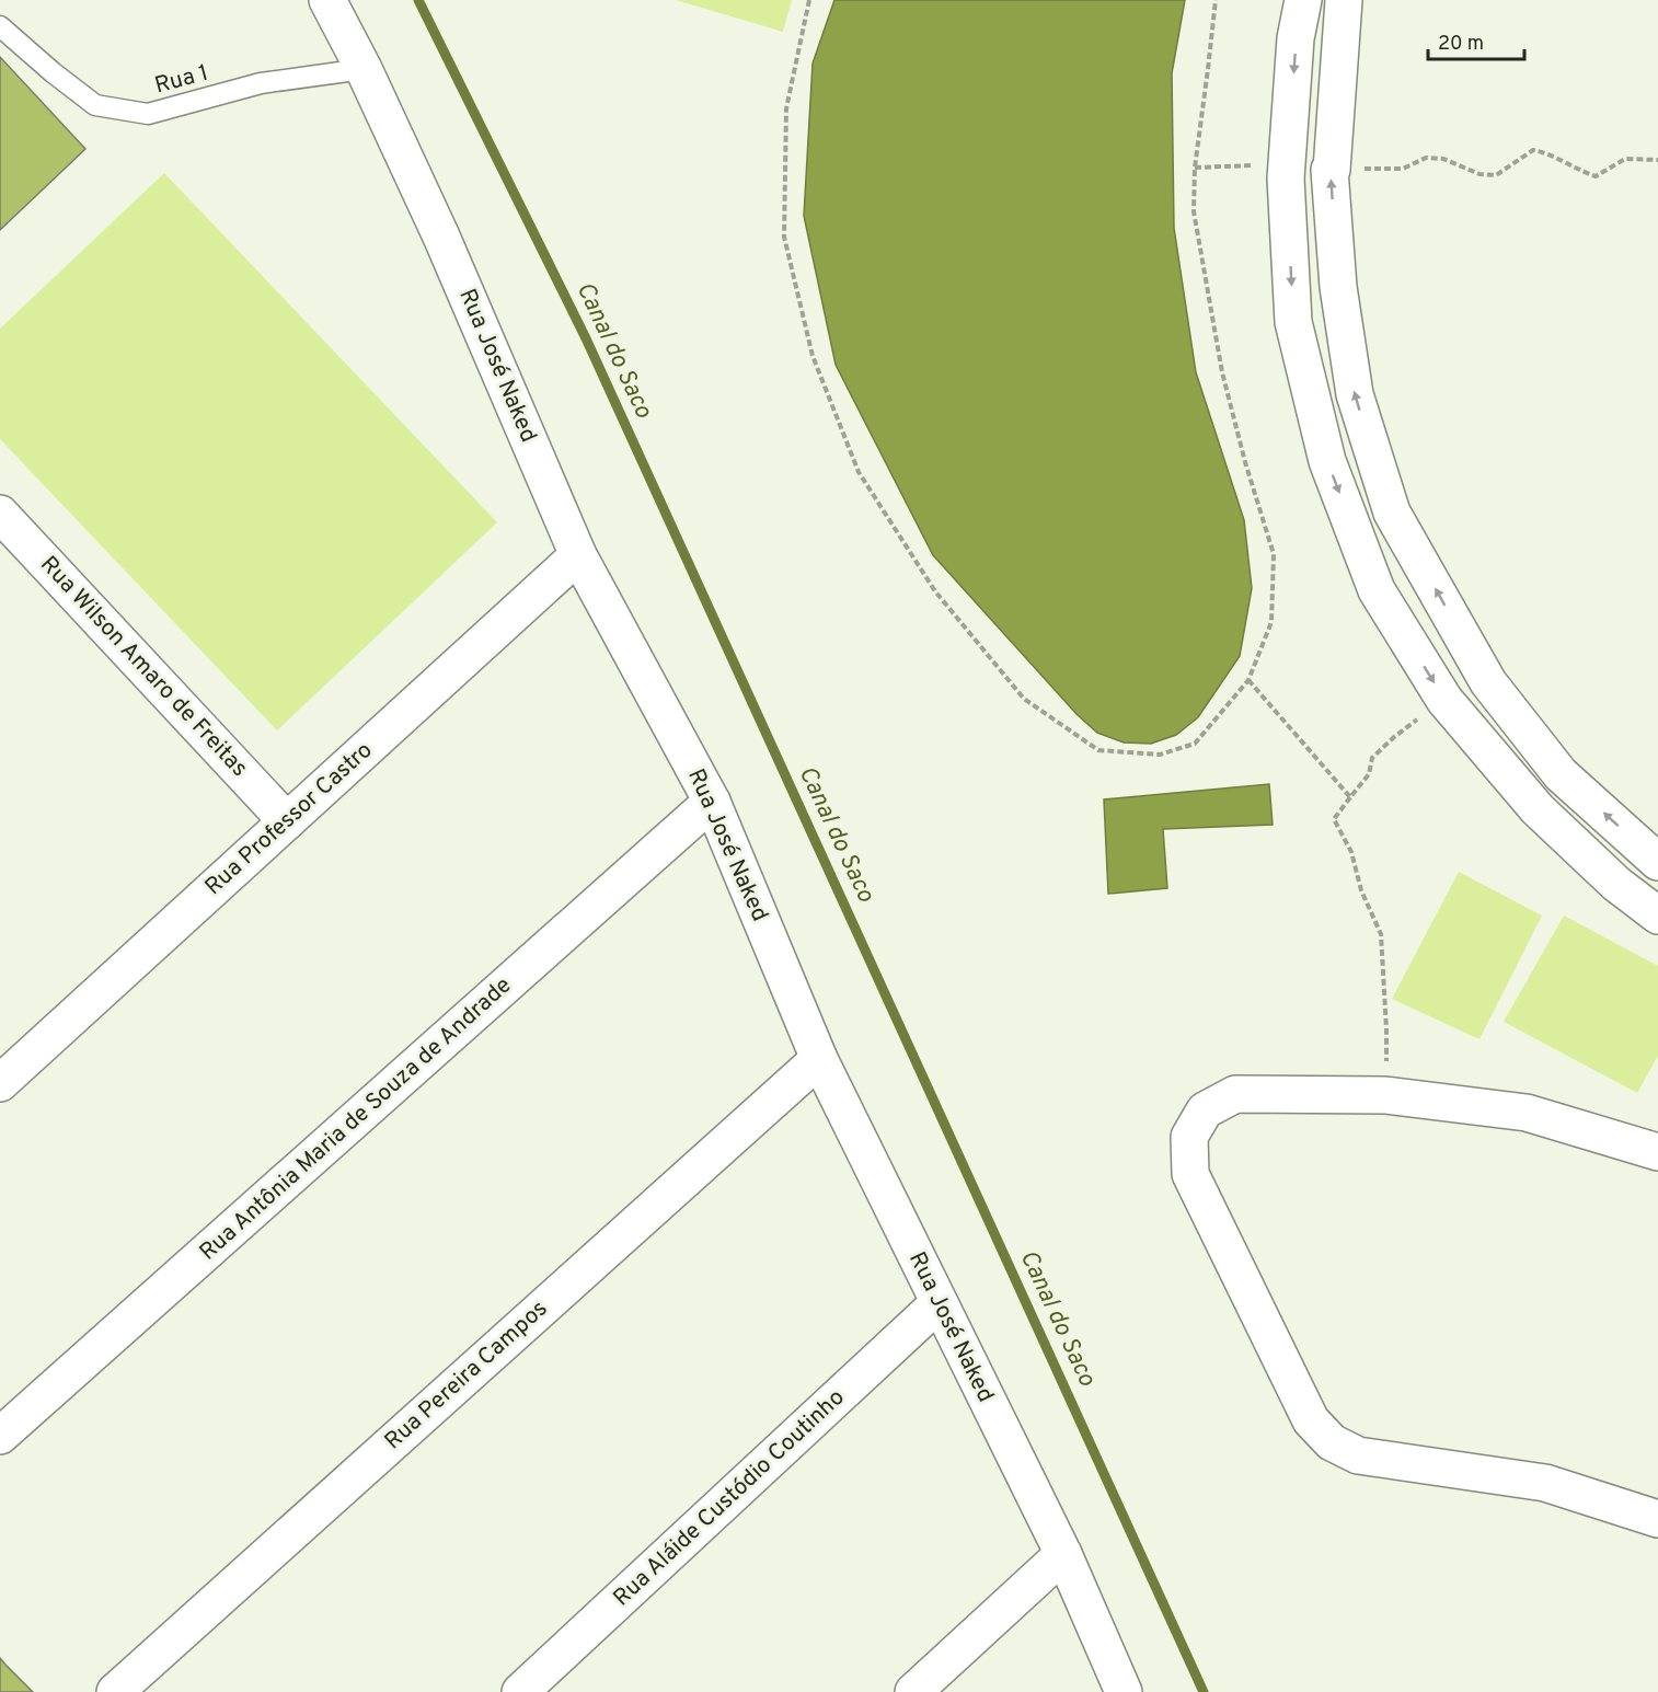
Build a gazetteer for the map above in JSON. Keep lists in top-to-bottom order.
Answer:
{
  "streets": {
    "street": [
      "Rua José Naked",
      "Rua Wilson Amaro de Freitas",
      "Rua Professor Castro",
      "Rua Antônia Maria de Souza de Andrade",
      "Rua Pereira Campos",
      "Rua Aláide Custódio Coutinho"
    ],
    "lane": ["Rua 1"]
  },
  "crossings": [
    ["Rua 1", "Rua José Naked"],
    ["Rua José Naked", "Rua Professor Castro"],
    ["Rua José Naked", "Rua Antônia Maria de Souza de Andrade"],
    ["Rua José Naked", "Rua Pereira Campos"],
    ["Rua José Naked", "Rua Aláide Custódio Coutinho"],
    ["Rua Wilson Amaro de Freitas", "Rua Professor Castro"]
  ],
  "water": ["Canal do Saco"],
  "scale_bar": "20 m"
}
